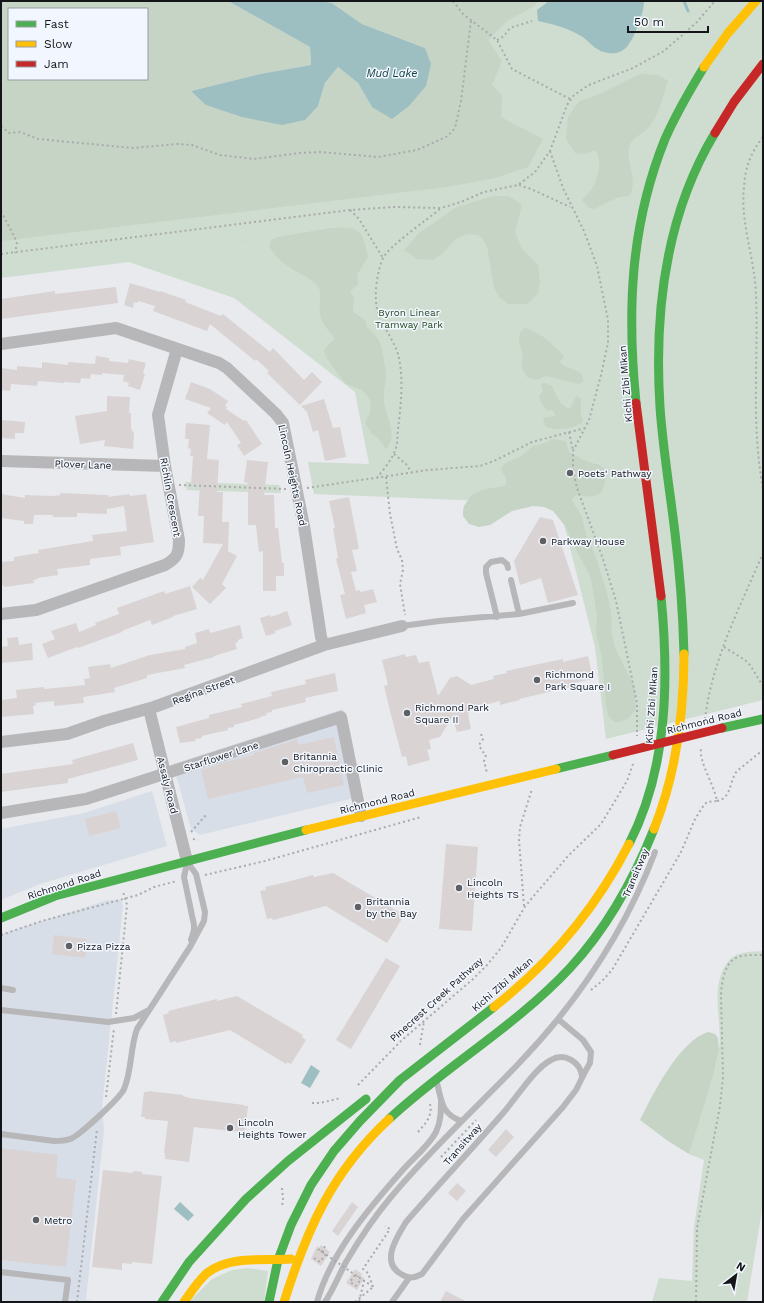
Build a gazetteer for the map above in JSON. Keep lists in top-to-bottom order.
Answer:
{
  "streets": {
    "main road": ["Kichi Zībī Mīkan", "Richmond Road"],
    "street": [
      "Plover Lane",
      "Lincoln Heights Road",
      "Richlin Crescent",
      "Regina Street",
      "Starflower Lane",
      "Assaly Road"
    ],
    "lane": ["Transitway"],
    "path": ["Pinecrest Creek Pathway"]
  },
  "crossings": [
    ["Plover Lane", "Richlin Crescent"],
    ["Lincoln Heights Road", "Richlin Crescent"],
    ["Lincoln Heights Road", "Regina Street"],
    ["Regina Street", "Assaly Road"],
    ["Richmond Road", "Starflower Lane"],
    ["Richmond Road", "Assaly Road"],
    ["Starflower Lane", "Assaly Road"]
  ],
  "water": ["Mud Lake"],
  "parks": ["Byron Linear Tramway Park"],
  "places": [
    "Poets' Pathway",
    "Parkway House",
    "Richmond Park Square I",
    "Richmond Park Square II",
    "Britannia Chiropractic Clinic",
    "Lincoln Heights TS",
    "Britannia by the Bay",
    "Pizza Pizza",
    "Lincoln Heights Tower",
    "Metro"
  ],
  "legend": ["Fast", "Slow", "Jam"],
  "scale_bar": "50 m",
  "north": "top right"
}
